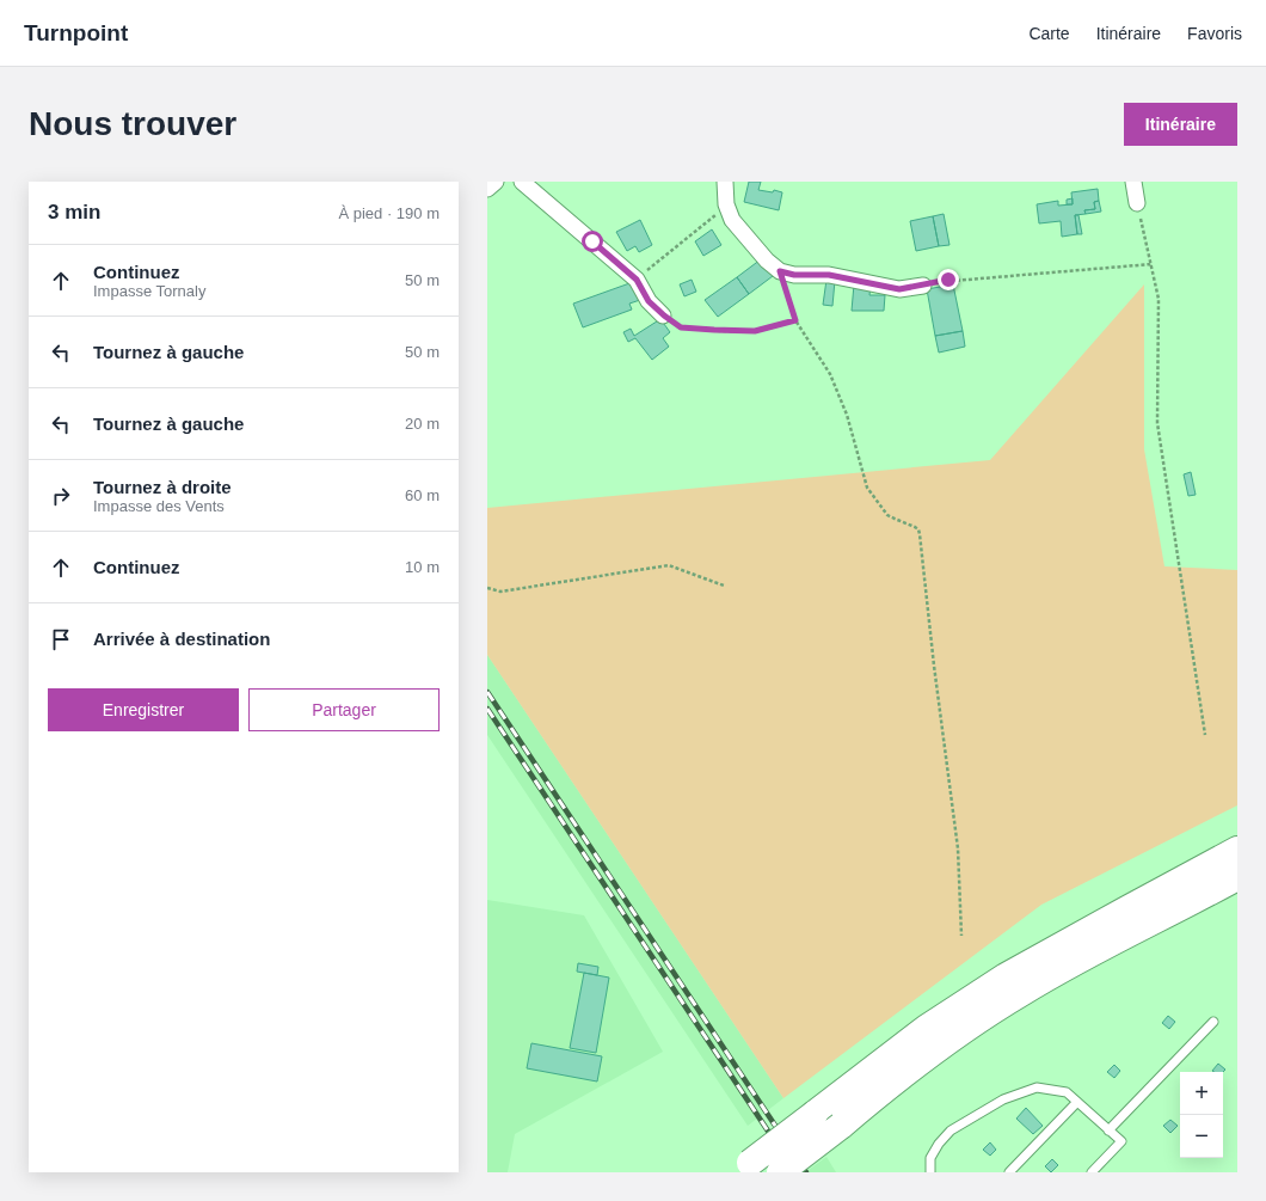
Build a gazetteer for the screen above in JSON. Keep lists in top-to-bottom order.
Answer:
{
  "page": {
    "header": "Turnpoint",
    "nav": ["Carte", "Itinéraire", "Favoris"],
    "buttons": [
      "Itinéraire",
      ["Enregistrer", "Partager"]
    ],
    "title": "Nous trouver",
    "heading": ["3 min", "À pied · 190 m"],
    "list": [
      ["Continuez", "Impasse Tornaly", "50 m"],
      ["Tournez à gauche", "50 m"],
      ["Tournez à gauche", "20 m"],
      ["Tournez à droite", "Impasse des Vents", "60 m"],
      ["Continuez", "10 m"],
      "Arrivée à destination"
    ],
    "map_buttons": ["+", "−"]
  }
}
